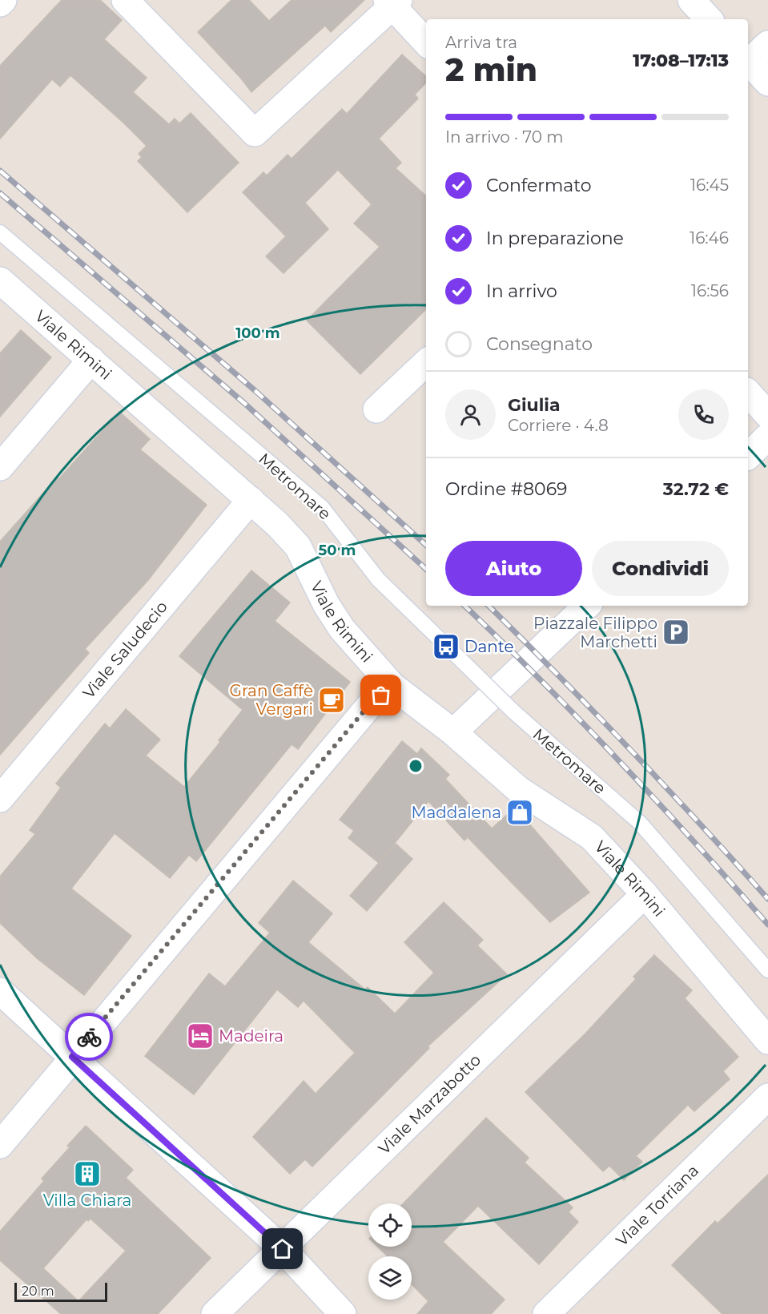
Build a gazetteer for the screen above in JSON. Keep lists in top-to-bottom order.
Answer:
{
  "streets": {
    "street": [
      "Viale Rimini",
      "Viale Saludecio",
      "Viale Marzabotto",
      "Viale Torriana"
    ],
    "lane": ["Metromare"]
  },
  "crossings": [
    ["Viale Rimini", "Viale Saludecio"],
    ["Viale Rimini", "Viale Marzabotto"]
  ],
  "places": {
    "parking": ["Piazzale Filippo Marchetti"],
    "bus stop": ["Dante"],
    "cafe": ["Gran Caffè Vergari"],
    "shop": ["Maddalena"],
    "hotel": ["Madeira"],
    "building": ["Villa Chiara"]
  },
  "scale_bar": "20 m",
  "page": {
    "heading": ["2 min", "Arriva tra", "17:08–17:13"],
    "panel": [
      "Giulia",
      "Corriere · 4.8",
      "Ordine #8069",
      "32.72 €"
    ],
    "bar": "In arrivo · 70 m",
    "list": [
      ["Confermato", "16:45"],
      ["In preparazione", "16:46"],
      ["In arrivo", "16:56"],
      "Consegnato"
    ],
    "buttons": ["Aiuto", "Condividi"],
    "scale": "20 m"
  },
  "rings": ["100 m", "50 m"]
}
